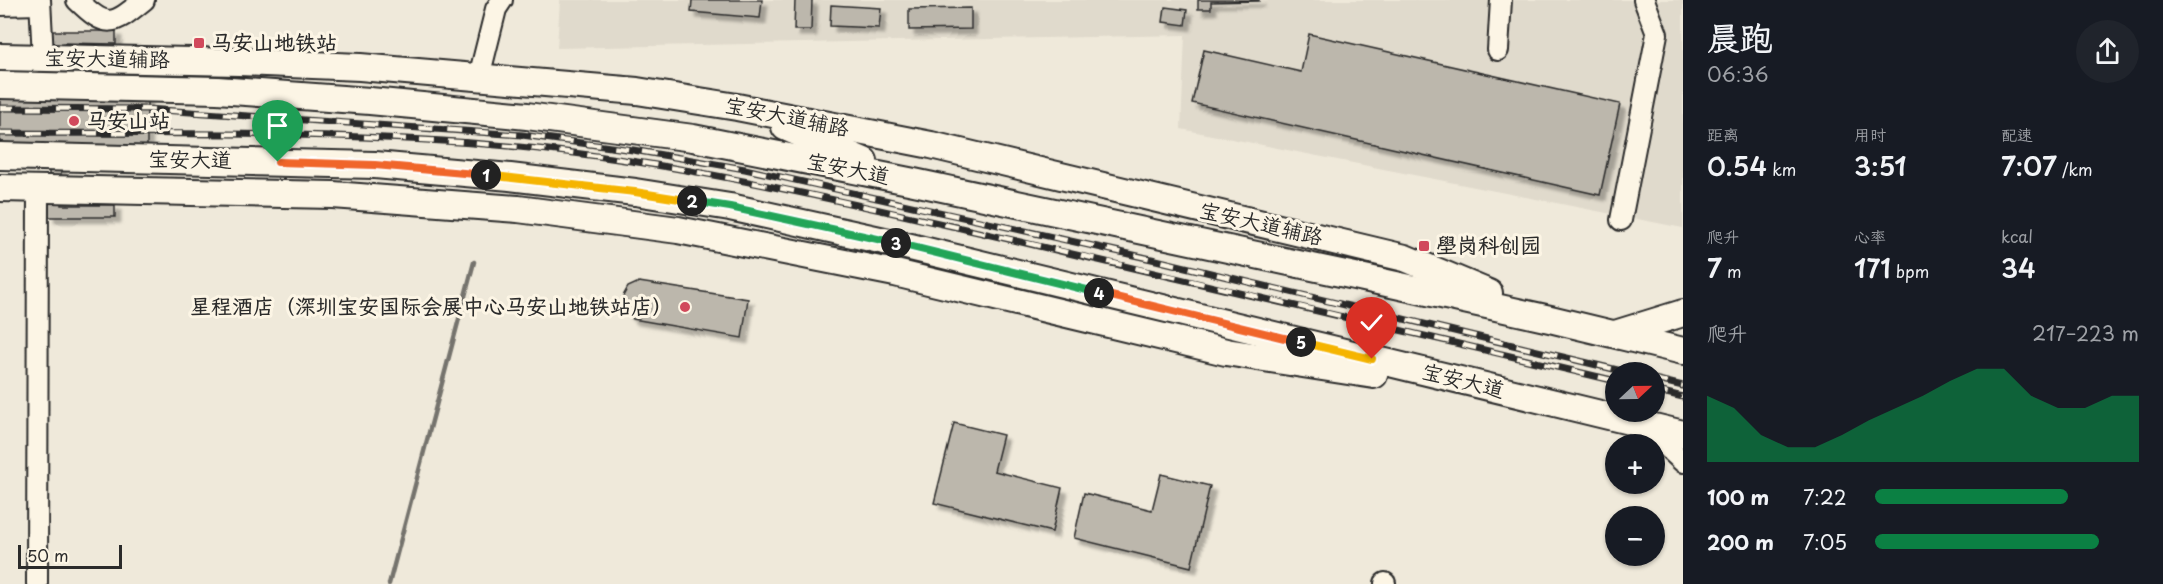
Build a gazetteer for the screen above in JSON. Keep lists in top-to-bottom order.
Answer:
{
  "streets": {
    "main road": ["宝安大道辅路", "宝安大道"]
  },
  "crossings": [
    ["宝安大道辅路", "宝安大道"]
  ],
  "places": {
    "transit": ["马安山地铁站", "壆岗科创园"],
    "other": ["马安山站", "星程酒店（深圳宝安国际会展中心马安山地铁站店）"]
  },
  "scale_bar": "50 m",
  "north": "right",
  "page": {
    "heading": ["晨跑", "06:36"],
    "stats": [
      ["距离", "0.54 km"],
      ["用时", "3:51"],
      ["配速", "7:07 /km"],
      ["爬升", "7 m"],
      ["心率", "171 bpm"],
      ["kcal", "34"]
    ],
    "pins": [
      "1",
      "2",
      "3",
      "4",
      "5"
    ],
    "chart": ["爬升", "217–223 m"],
    "map_buttons": ["+", "−"],
    "list": [
      {
        "name": "100 m",
        "note": "7:22"
      },
      {
        "name": "200 m",
        "note": "7:05"
      }
    ],
    "scale": "50 m"
  }
}
